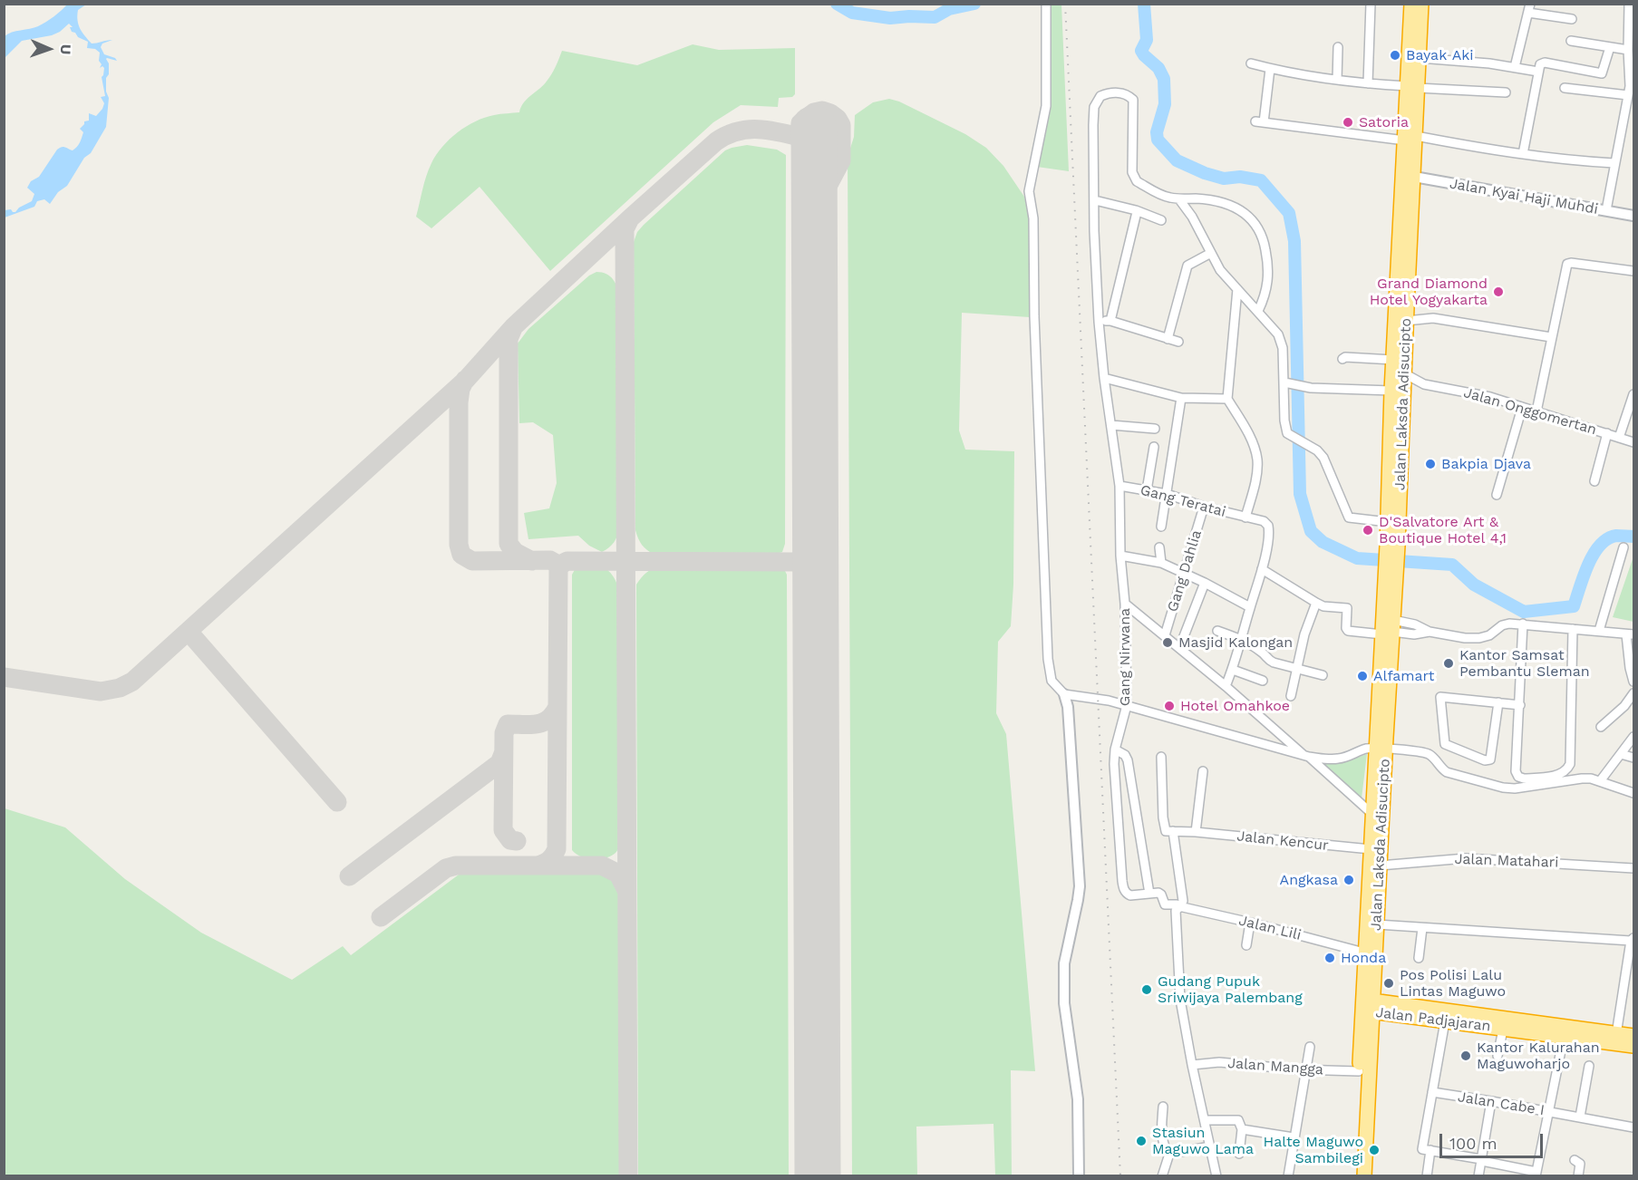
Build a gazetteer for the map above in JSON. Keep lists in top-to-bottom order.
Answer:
{
  "streets": {
    "highway": ["Jalan Laksda Adisucipto", "Jalan Padjajaran"],
    "street": [
      "Jalan Kyai Haji Muhdi",
      "Jalan Onggomertan",
      "Gang Teratai",
      "Gang Dahlia",
      "Gang Nirwana",
      "Jalan Kencur",
      "Jalan Matahari",
      "Jalan Lili",
      "Jalan Mangga",
      "Jalan Cabe I"
    ]
  },
  "crossings": [
    ["Jalan Kyai Haji Muhdi", "Jalan Laksda Adisucipto"],
    ["Jalan Laksda Adisucipto", "Jalan Kencur"],
    ["Jalan Laksda Adisucipto", "Jalan Matahari"],
    ["Jalan Laksda Adisucipto", "Jalan Lili"],
    ["Jalan Laksda Adisucipto", "Jalan Padjajaran"],
    ["Gang Teratai", "Gang Dahlia"],
    ["Gang Teratai", "Gang Nirwana"],
    ["Gang Nirwana", "Jalan Lili"]
  ],
  "places": [
    "Bayak Aki",
    "Satoria",
    "Grand Diamond Hotel Yogyakarta",
    "Bakpia Djava",
    "D'Salvatore Art & Boutique Hotel 4,1",
    "Masjid Kalongan",
    "Kantor Samsat Pembantu Sleman",
    "Alfamart",
    "Hotel Omahkoe",
    "Angkasa",
    "Honda",
    "Pos Polisi Lalu Lintas Maguwo",
    "Gudang Pupuk Sriwijaya Palembang",
    "Kantor Kalurahan Maguwoharjo",
    "Stasiun Maguwo Lama",
    "Halte Maguwo Sambilegi"
  ],
  "scale_bar": "100 m",
  "north": "right"
}
